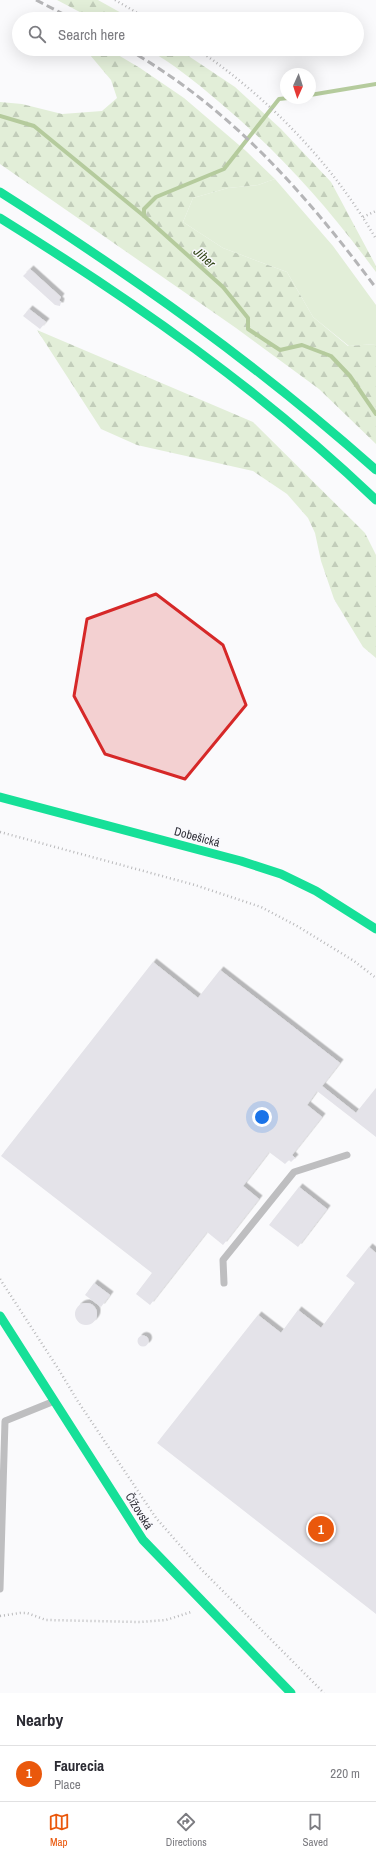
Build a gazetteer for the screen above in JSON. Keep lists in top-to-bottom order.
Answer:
{
  "streets": {
    "main road": ["Dobešická", "Čížovská"]
  },
  "water": ["Jiher"],
  "north": "bottom",
  "page": {
    "search": "Search here",
    "pins": "1",
    "heading": "Nearby",
    "list": [
      {
        "mark": "1",
        "name": "Faurecia",
        "note": "Place",
        "value": "220 m"
      }
    ],
    "nav": ["Map", "Directions", "Saved"]
  }
}
